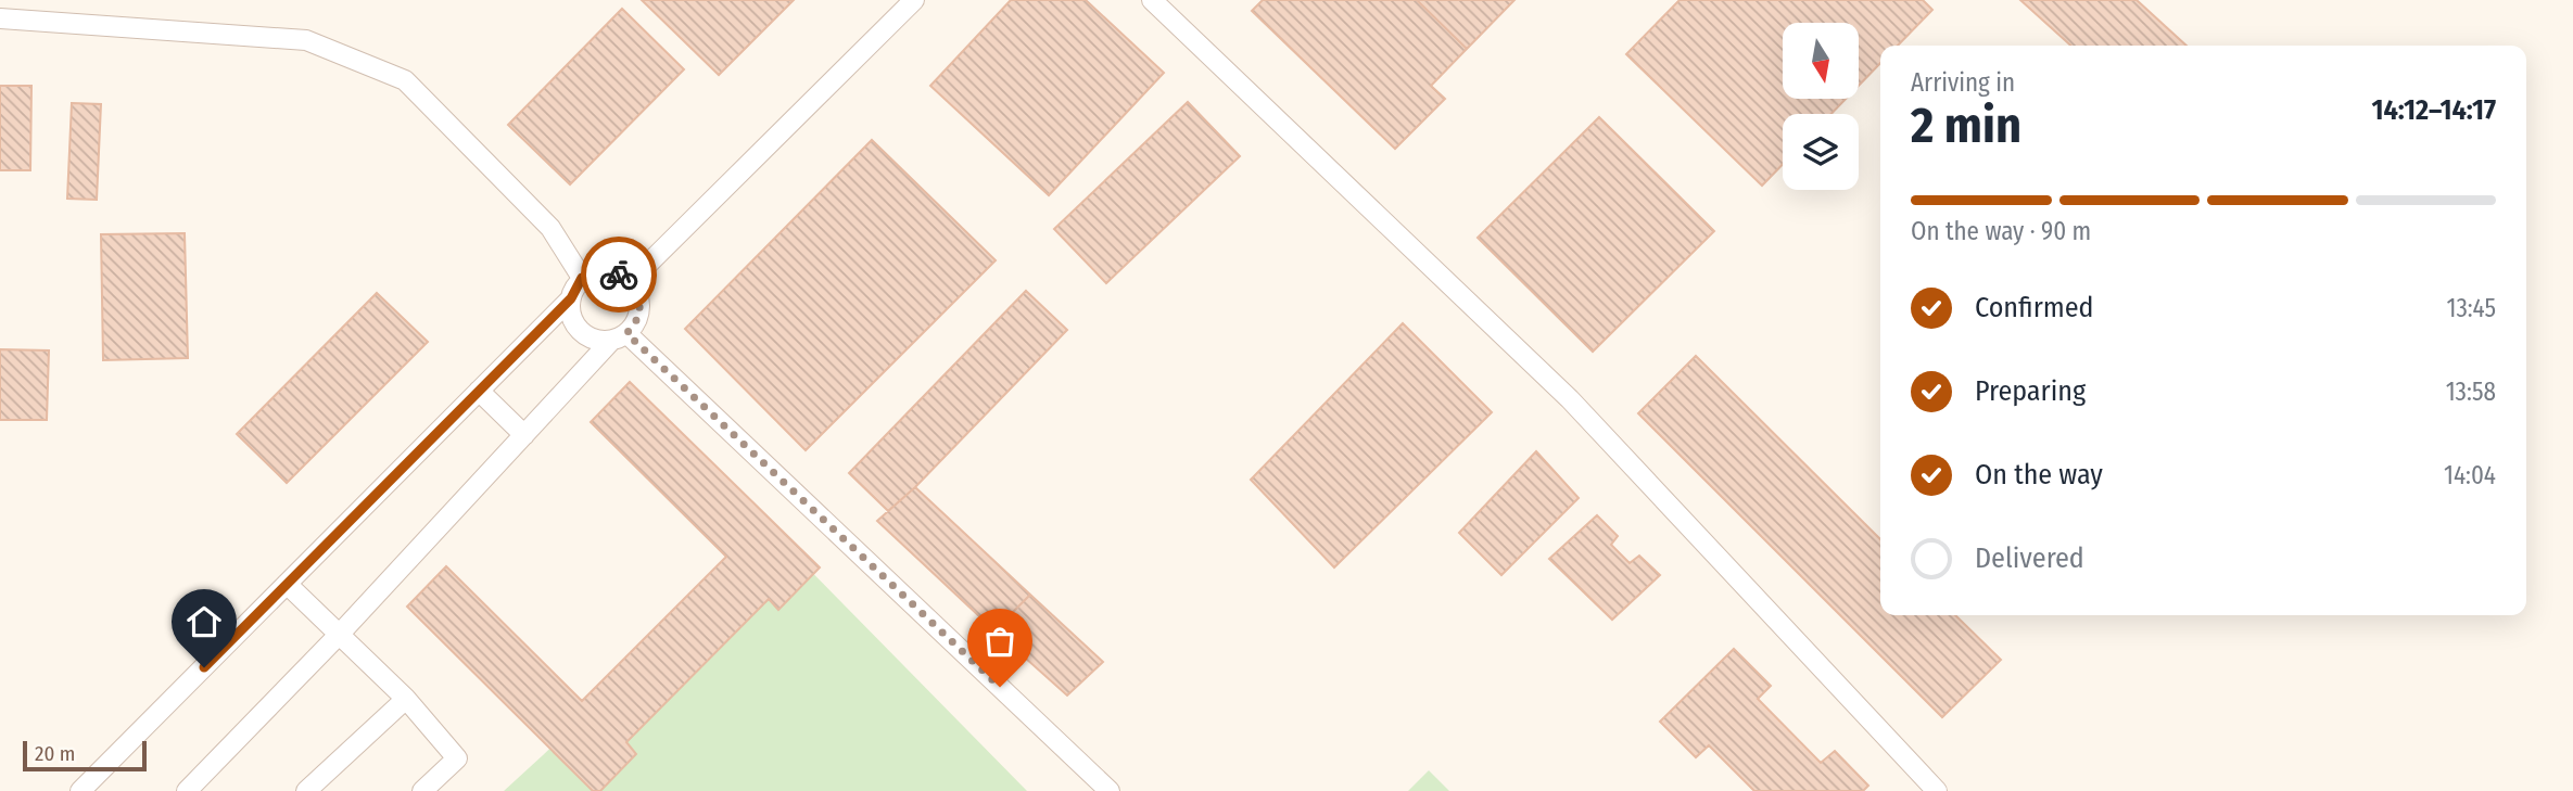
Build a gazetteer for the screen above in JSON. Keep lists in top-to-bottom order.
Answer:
{
  "scale_bar": "20 m",
  "north": "bottom",
  "page": {
    "heading": ["2 min", "Arriving in", "14:12–14:17"],
    "bar": "On the way · 90 m",
    "list": [
      ["Confirmed", "13:45"],
      ["Preparing", "13:58"],
      ["On the way", "14:04"],
      "Delivered"
    ],
    "scale": "20 m"
  }
}
